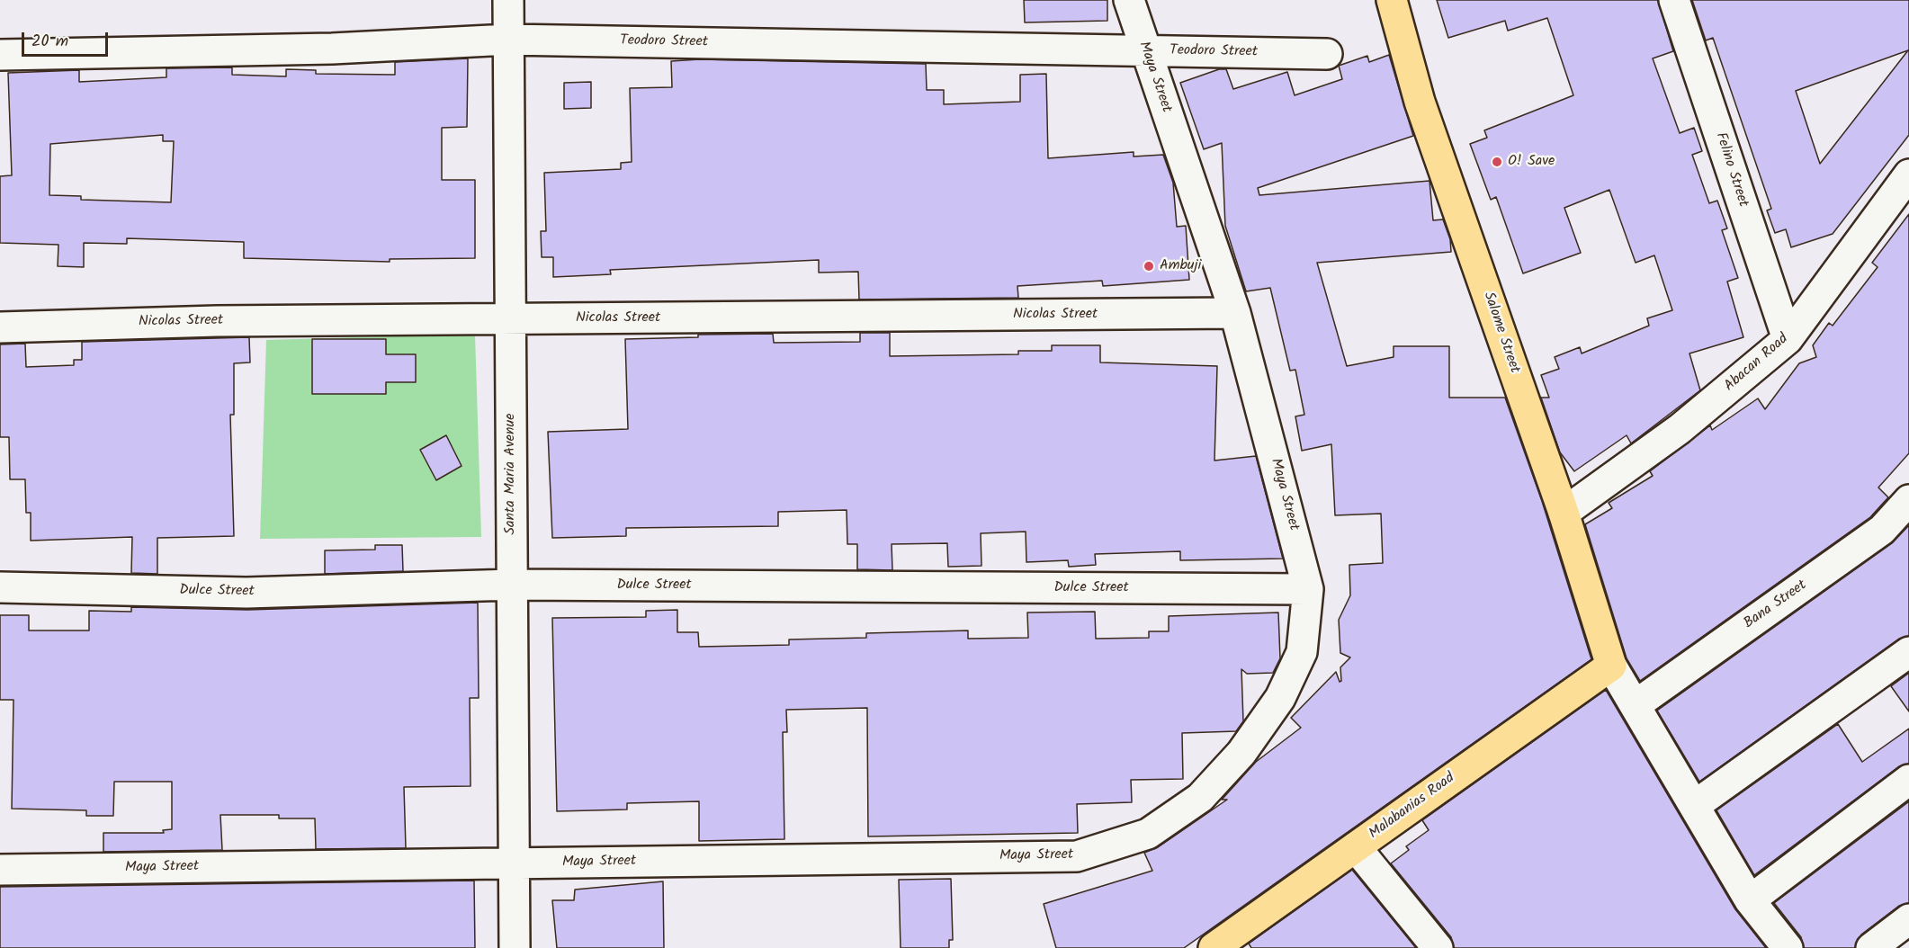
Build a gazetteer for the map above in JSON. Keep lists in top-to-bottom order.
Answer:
{
  "streets": {
    "main road": ["Salome Street", "Malabanias Road"],
    "street": [
      "Teodoro Street",
      "Maya Street",
      "Felino Street",
      "Nicolas Street",
      "Abacan Road",
      "Santa Maria Avenue",
      "Dulce Street",
      "Bana Street"
    ]
  },
  "crossings": [
    ["Teodoro Street", "Maya Street"],
    ["Teodoro Street", "Santa Maria Avenue"],
    ["Maya Street", "Nicolas Street"],
    ["Maya Street", "Santa Maria Avenue"],
    ["Maya Street", "Dulce Street"],
    ["Felino Street", "Abacan Road"],
    ["Nicolas Street", "Santa Maria Avenue"],
    ["Salome Street", "Abacan Road"],
    ["Salome Street", "Malabanias Road"],
    ["Santa Maria Avenue", "Dulce Street"]
  ],
  "places": ["O! Save", "Ambuji"],
  "scale_bar": "20 m"
}
